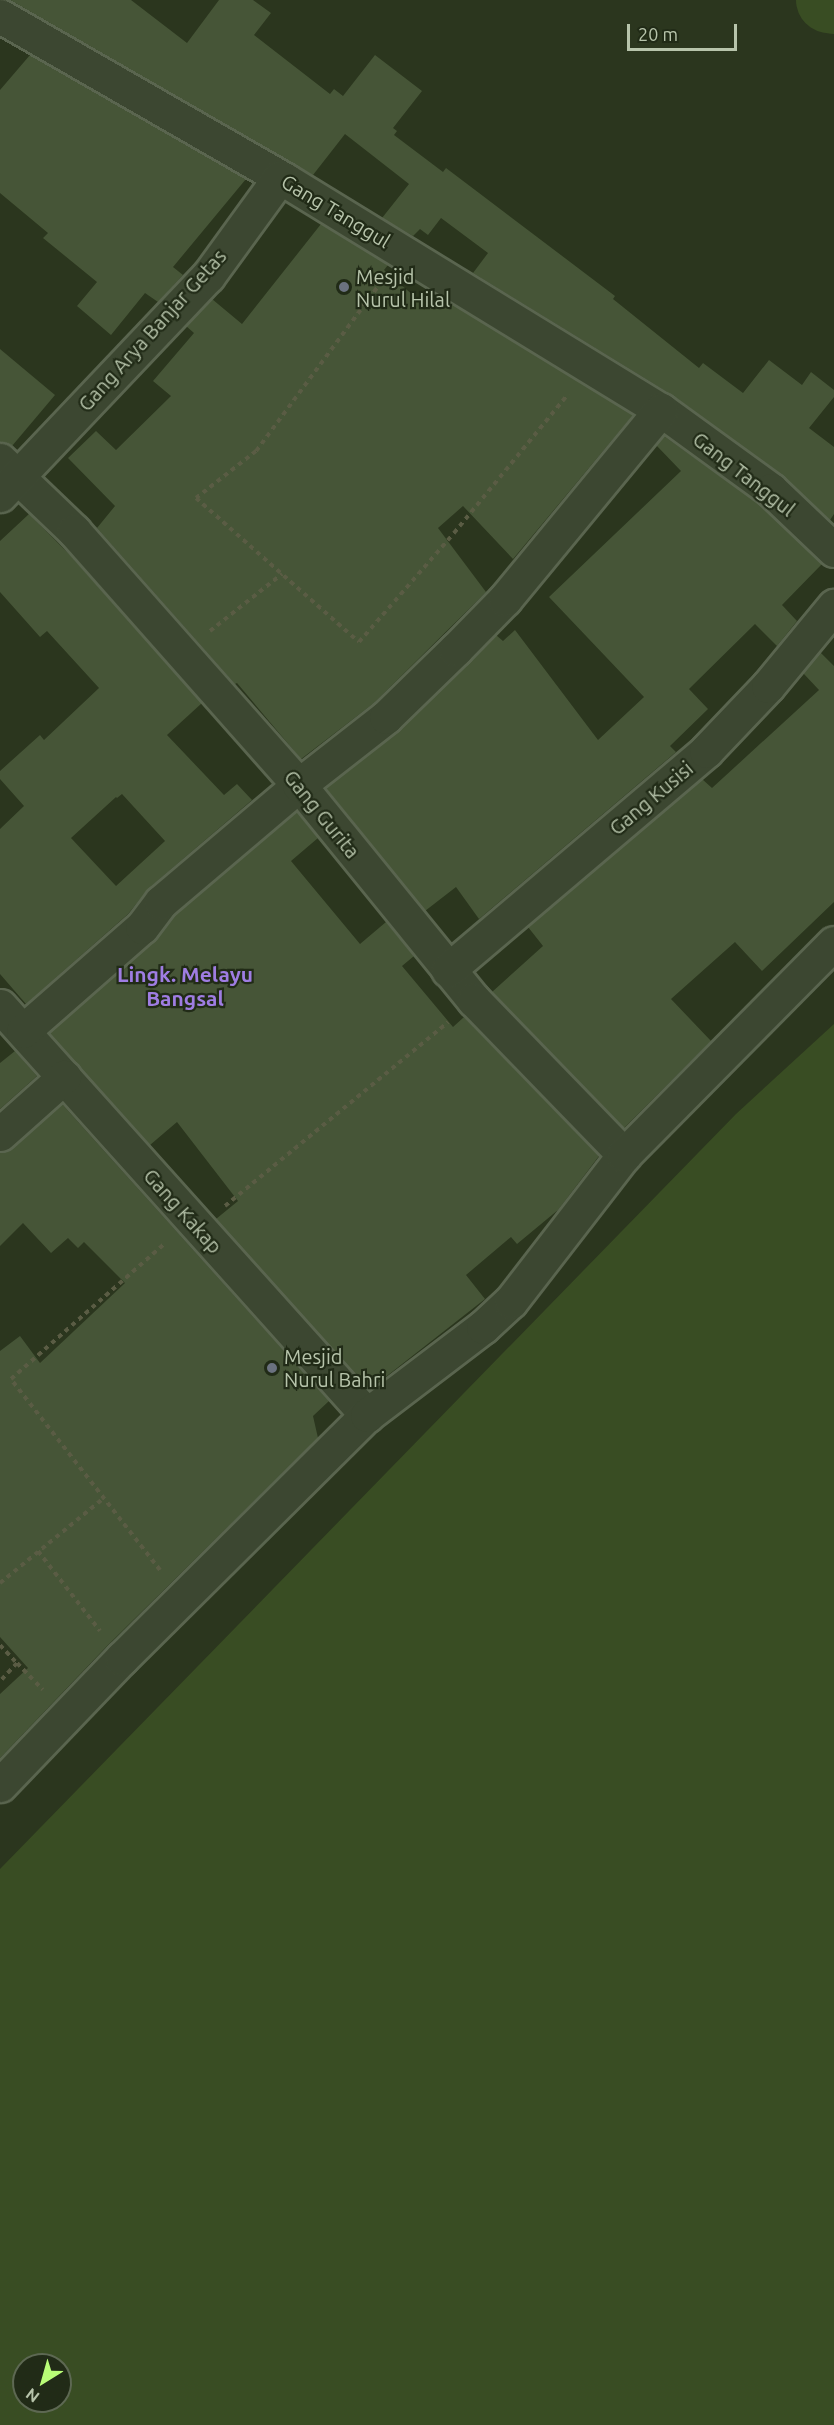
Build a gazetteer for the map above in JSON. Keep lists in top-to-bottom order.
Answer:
{
  "streets": {
    "street": [
      "Gang Tanggul",
      "Gang Arya Banjar Getas",
      "Gang Kusisi",
      "Gang Gurita",
      "Gang Kakap"
    ]
  },
  "crossings": [
    ["Gang Tanggul", "Gang Arya Banjar Getas"],
    ["Gang Arya Banjar Getas", "Gang Gurita"],
    ["Gang Kusisi", "Gang Gurita"]
  ],
  "districts": ["Lingk. Melayu Bangsal"],
  "places": ["Mesjid Nurul Hilal", "Mesjid Nurul Bahri"],
  "scale_bar": "20 m",
  "north": "bottom left"
}
